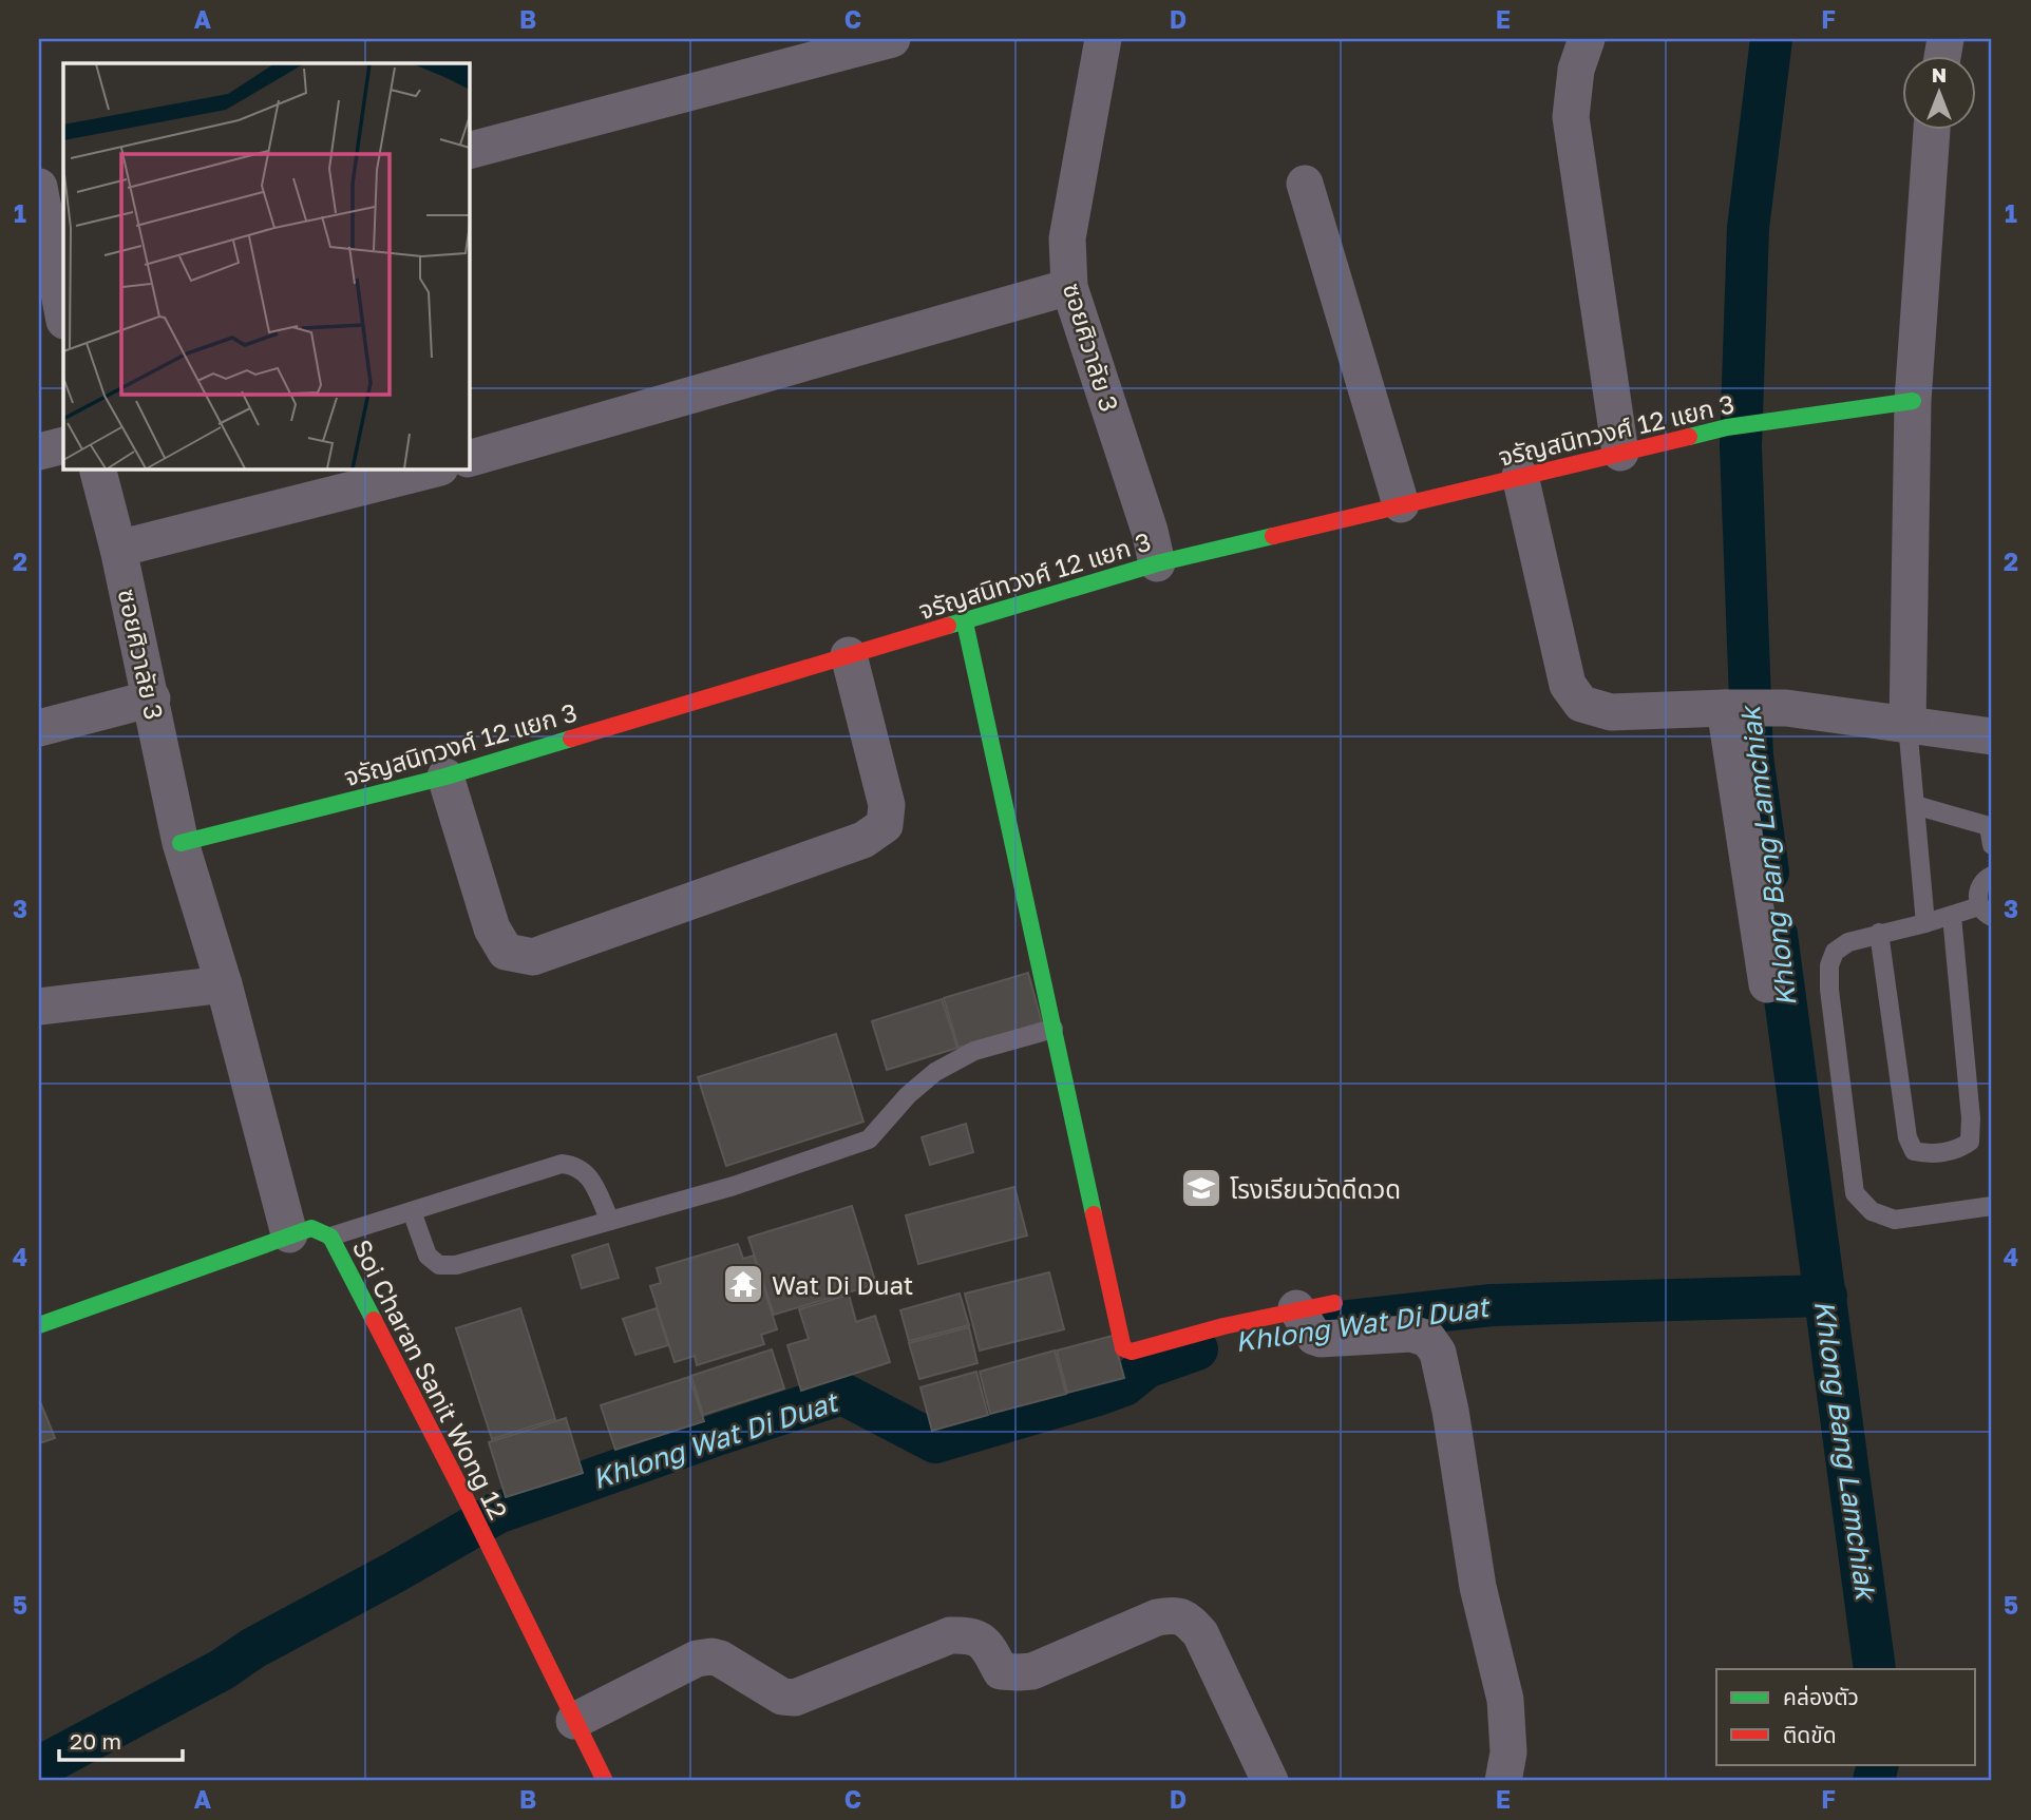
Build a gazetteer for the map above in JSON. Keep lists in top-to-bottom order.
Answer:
{
  "streets": {
    "street": ["ซอยศิวาลัย 3", "จรัญสนิทวงศ์ 12 แยก 3", "Soi Charan Sanit Wong 12"]
  },
  "crossings": [
    ["ซอยศิวาลัย 3", "จรัญสนิทวงศ์ 12 แยก 3"],
    ["ซอยศิวาลัย 3", "Soi Charan Sanit Wong 12"]
  ],
  "water": ["Khlong Bang Lamchiak", "Khlong Wat Di Duat"],
  "places": {
    "school or university": ["โรงเรียนวัดดีดวด"],
    "temple": ["Wat Di Duat"]
  },
  "legend": ["คล่องตัว", "ติดขัด"],
  "scale_bar": "20 m",
  "north": "top",
  "grid": {
    "columns": [
      "A",
      "B",
      "C",
      "D",
      "E",
      "F"
    ],
    "rows": [
      "1",
      "2",
      "3",
      "4",
      "5"
    ]
  }
}
